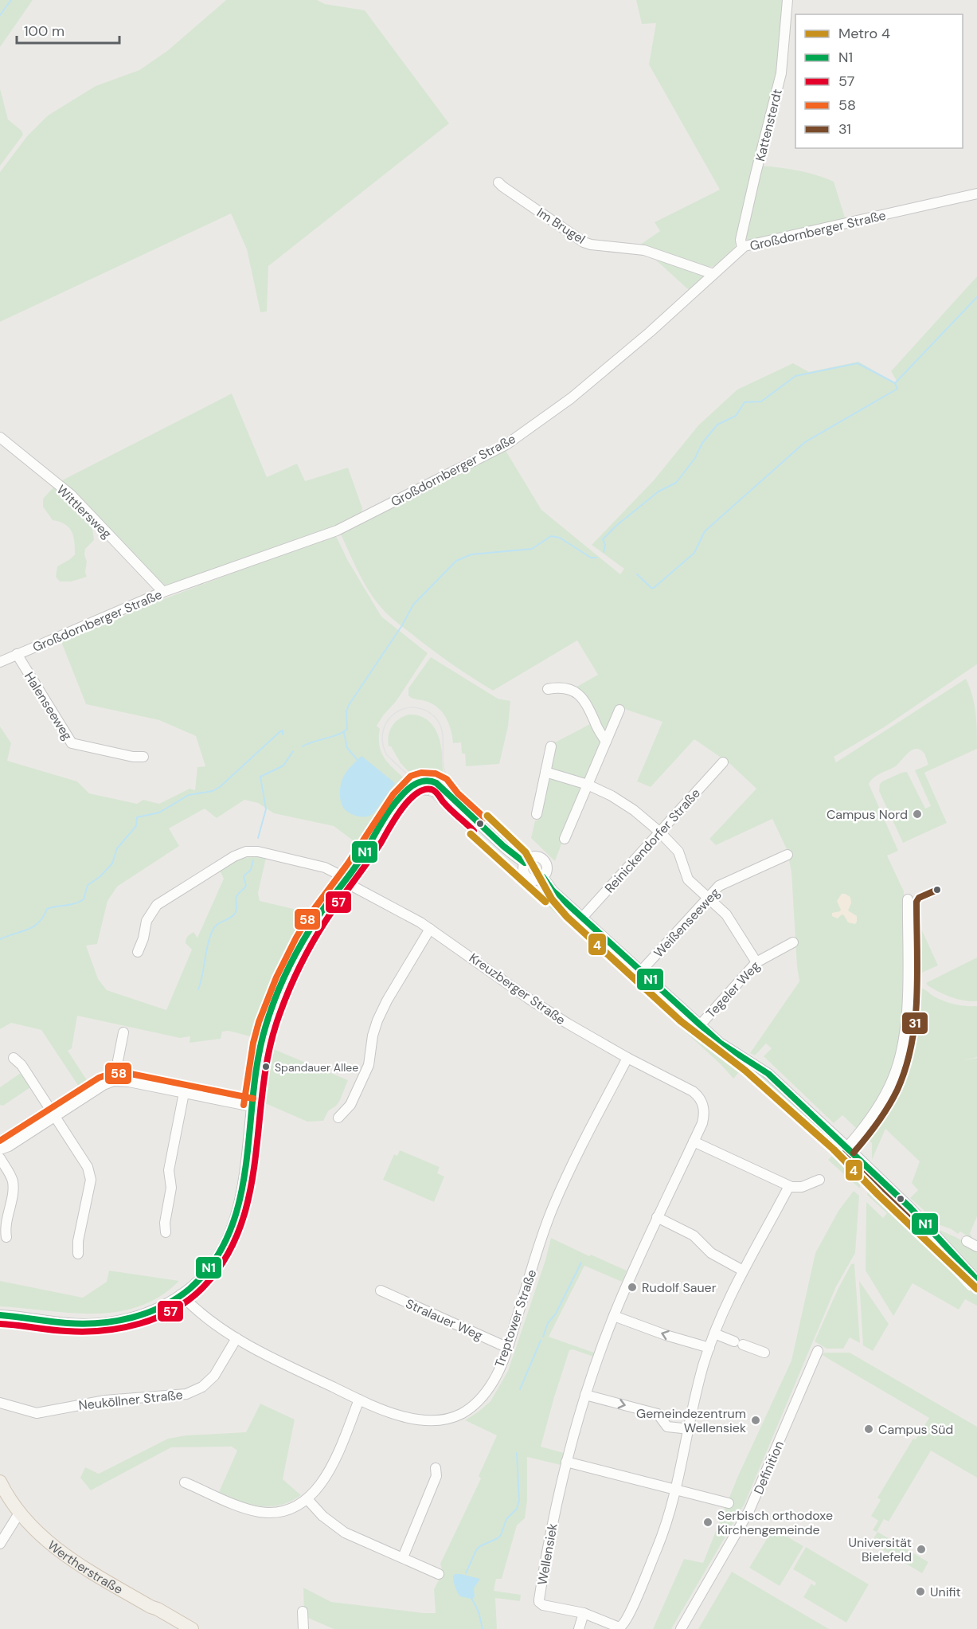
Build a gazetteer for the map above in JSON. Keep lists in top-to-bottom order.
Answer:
{
  "streets": {
    "main road": ["Wertherstraße"],
    "street": [
      "Kattensterdt",
      "Im Brugel",
      "Großdornberger Straße",
      "Wittlersweg",
      "Halenseeweg",
      "Reinickendorfer Straße",
      "Weißenseeweg",
      "Kreuzberger Straße",
      "Tegeler Weg",
      "Treptower Straße",
      "Stralauer Weg",
      "Neuköllner Straße",
      "Definition",
      "Wellensiek"
    ]
  },
  "crossings": [
    ["Kattensterdt", "Großdornberger Straße"],
    ["Im Brugel", "Großdornberger Straße"],
    ["Großdornberger Straße", "Wittlersweg"],
    ["Großdornberger Straße", "Halenseeweg"],
    ["Kreuzberger Straße", "Treptower Straße"],
    ["Kreuzberger Straße", "Wellensiek"],
    ["Treptower Straße", "Stralauer Weg"],
    ["Treptower Straße", "Neuköllner Straße"]
  ],
  "places": [
    "Campus Nord",
    "Spandauer Allee",
    "Rudolf Sauer",
    "Gemeindezentrum Wellensiek",
    "Campus Süd",
    "Serbisch orthodoxe Kirchengemeinde",
    "Universität Bielefeld",
    "Unifit"
  ],
  "lines": [
    "transit line 58",
    "transit line N1",
    "transit line 57",
    "metro line 4",
    "transit line 31"
  ],
  "legend": [
    "Metro 4",
    "N1",
    "57",
    "58",
    "31"
  ],
  "scale_bar": "100 m"
}
